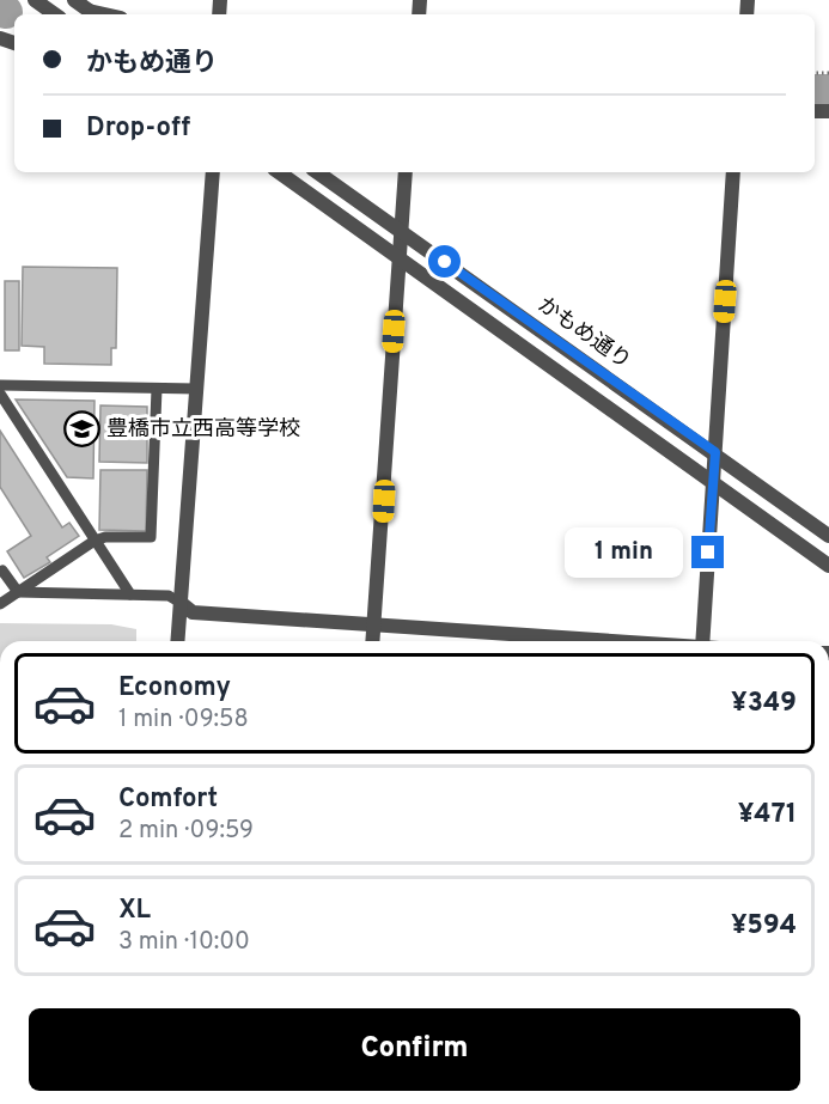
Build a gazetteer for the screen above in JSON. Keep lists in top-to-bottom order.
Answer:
{
  "streets": {
    "street": ["かもめ通り"]
  },
  "places": {
    "school or university": ["豊橋市立西高等学校"]
  },
  "page": {
    "banner": ["かもめ通り", "Drop-off"],
    "bubble": "1 min",
    "list": [
      {
        "name": "Economy",
        "note": "1 min · 09:58",
        "value": "¥349"
      },
      {
        "name": "Comfort",
        "note": "2 min · 09:59",
        "value": "¥471"
      },
      {
        "name": "XL",
        "note": "3 min · 10:00",
        "value": "¥594"
      }
    ],
    "buttons": "Confirm"
  }
}
